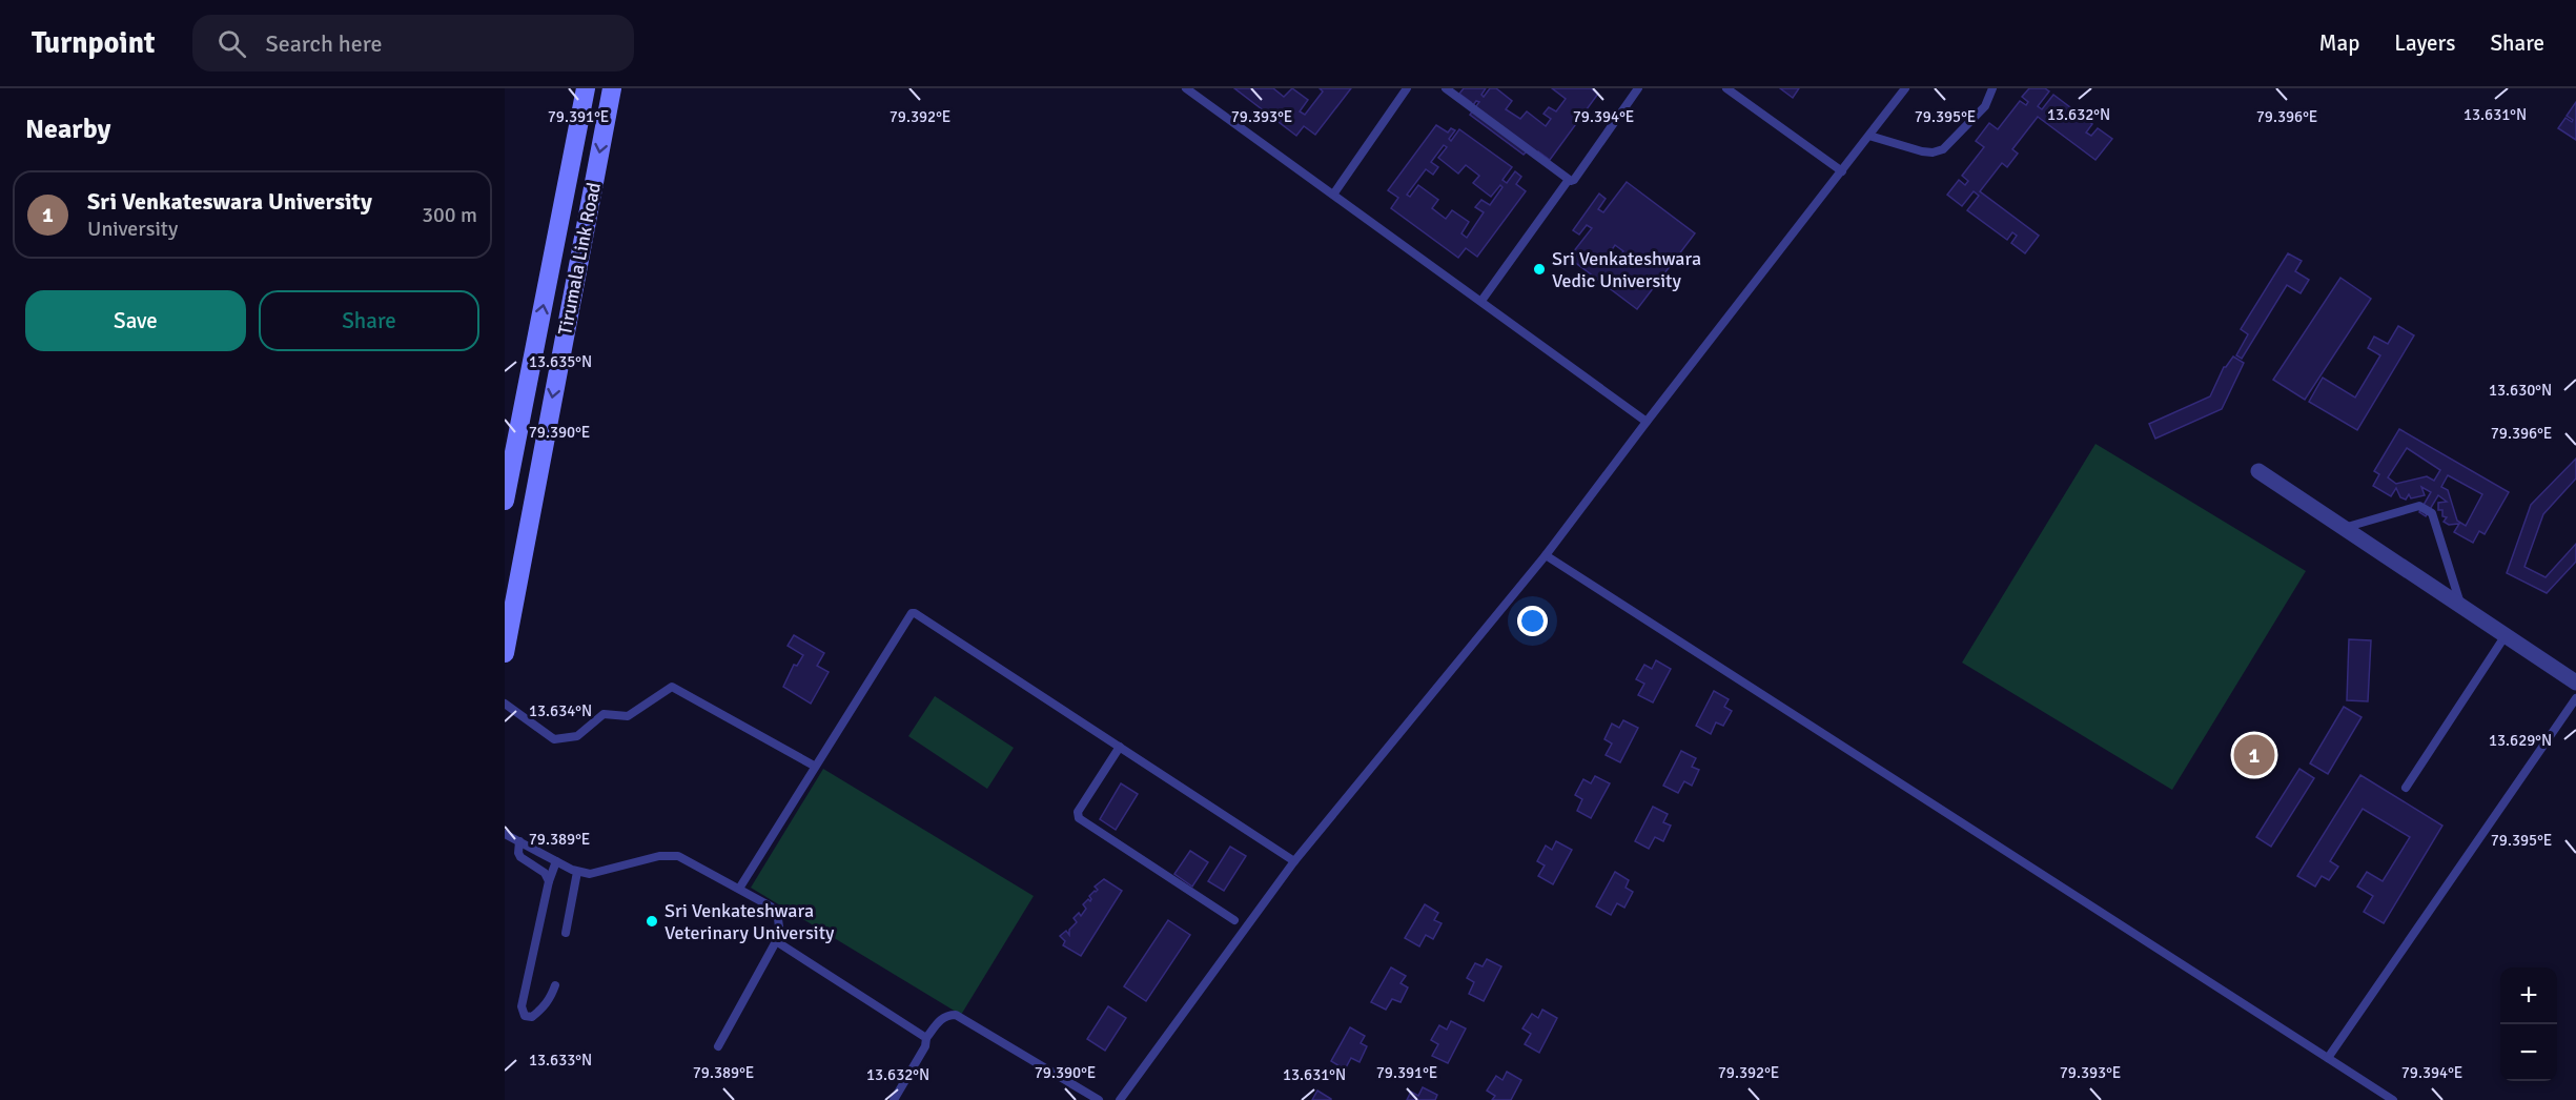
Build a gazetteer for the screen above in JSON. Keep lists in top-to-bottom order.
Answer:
{
  "streets": {
    "street": ["Tirumala Link Road"]
  },
  "places": ["Sri Venkateshwara Vedic University", "Sri Venkateshwara Veterinary University"],
  "page": {
    "header": "Turnpoint",
    "search": "Search here",
    "nav": ["Map", "Layers", "Share"],
    "heading": "Nearby",
    "list": [
      {
        "mark": "1",
        "name": "Sri Venkateswara University",
        "note": "University",
        "value": "300 m"
      }
    ],
    "buttons": ["Save", "Share"],
    "pins": "1",
    "map_buttons": ["+", "−"]
  },
  "coordinates": [
    "13.632°N",
    "13.631°N",
    "79.391°E",
    "79.392°E",
    "79.393°E",
    "79.395°E",
    "79.396°E",
    "79.394°E",
    "13.635°N",
    "13.630°N",
    "79.390°E",
    "13.634°N",
    "13.629°N",
    "79.389°E",
    "13.633°N"
  ]
}
